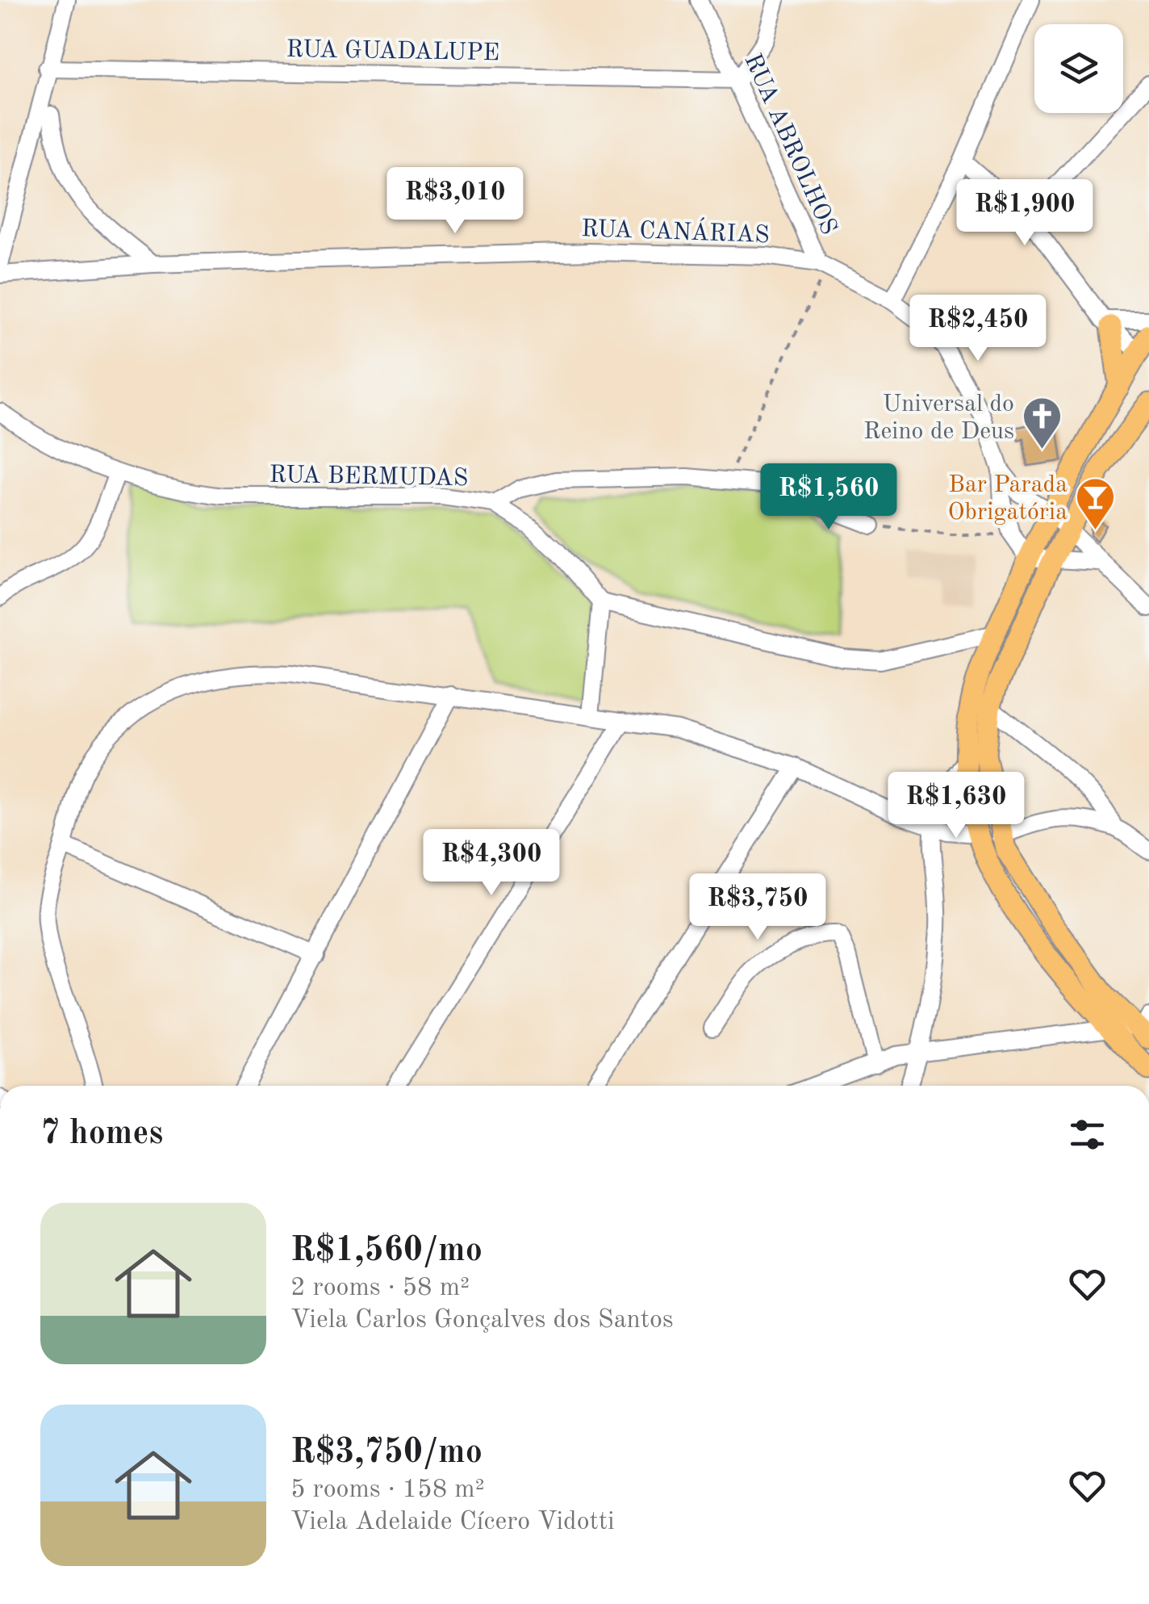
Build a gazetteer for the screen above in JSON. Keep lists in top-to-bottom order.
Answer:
{
  "streets": {
    "street": [
      "RUA GUADALUPE",
      "RUA ABROLHOS",
      "RUA CANÁRIAS",
      "RUA BERMUDAS"
    ]
  },
  "crossings": [
    ["RUA GUADALUPE", "RUA ABROLHOS"],
    ["RUA ABROLHOS", "RUA CANÁRIAS"]
  ],
  "places": {
    "church": ["Universal do Reino de Deus"],
    "bar": ["Bar Parada Obrigatória"]
  },
  "page": {
    "price": [
      "R$3,010",
      "R$1,900",
      "R$2,450",
      "R$1,560",
      "R$1,630",
      "R$4,300",
      "R$3,750"
    ],
    "heading": "7 homes",
    "list": [
      {
        "name": "R$1,560/mo",
        "note": "2 rooms · 58 m² · Viela Carlos Gonçalves dos Santos"
      },
      {
        "name": "R$3,750/mo",
        "note": "5 rooms · 158 m² · Viela Adelaide Cícero Vidotti"
      }
    ]
  }
}
